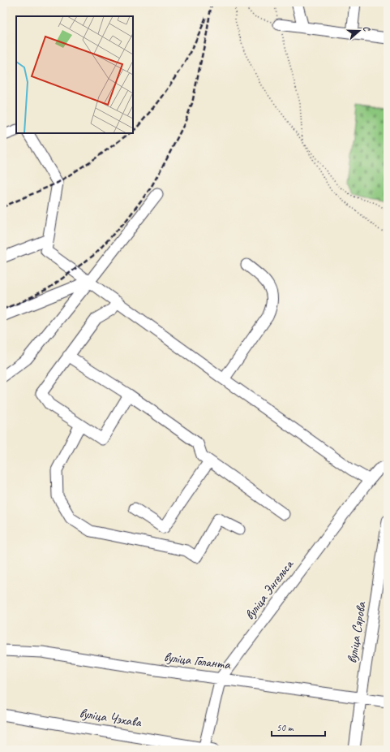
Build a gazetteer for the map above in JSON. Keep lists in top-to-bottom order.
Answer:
{
  "streets": {
    "street": [
      "вуліца Энгельса",
      "вуліца Сярова",
      "вуліца Голанта",
      "вуліца Чэхава"
    ]
  },
  "crossings": [
    ["вуліца Энгельса", "вуліца Голанта"],
    ["вуліца Энгельса", "вуліца Чэхава"],
    ["вуліца Сярова", "вуліца Голанта"]
  ],
  "scale_bar": "50 m",
  "north": "right"
}
